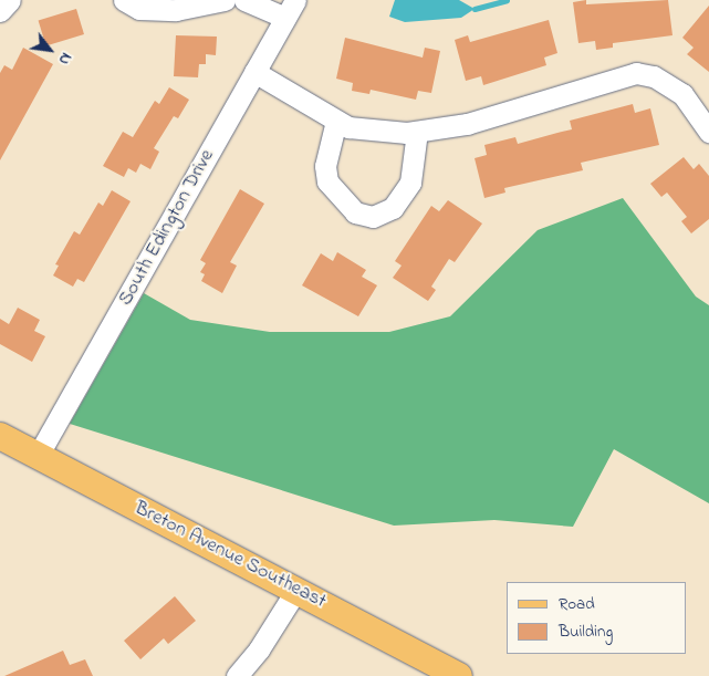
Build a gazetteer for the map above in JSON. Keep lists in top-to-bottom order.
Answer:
{
  "streets": {
    "main road": ["Breton Avenue Southeast"],
    "street": ["South Edington Drive"]
  },
  "crossings": [
    ["South Edington Drive", "Breton Avenue Southeast"]
  ],
  "legend": ["Road", "Building"],
  "north": "bottom right"
}
